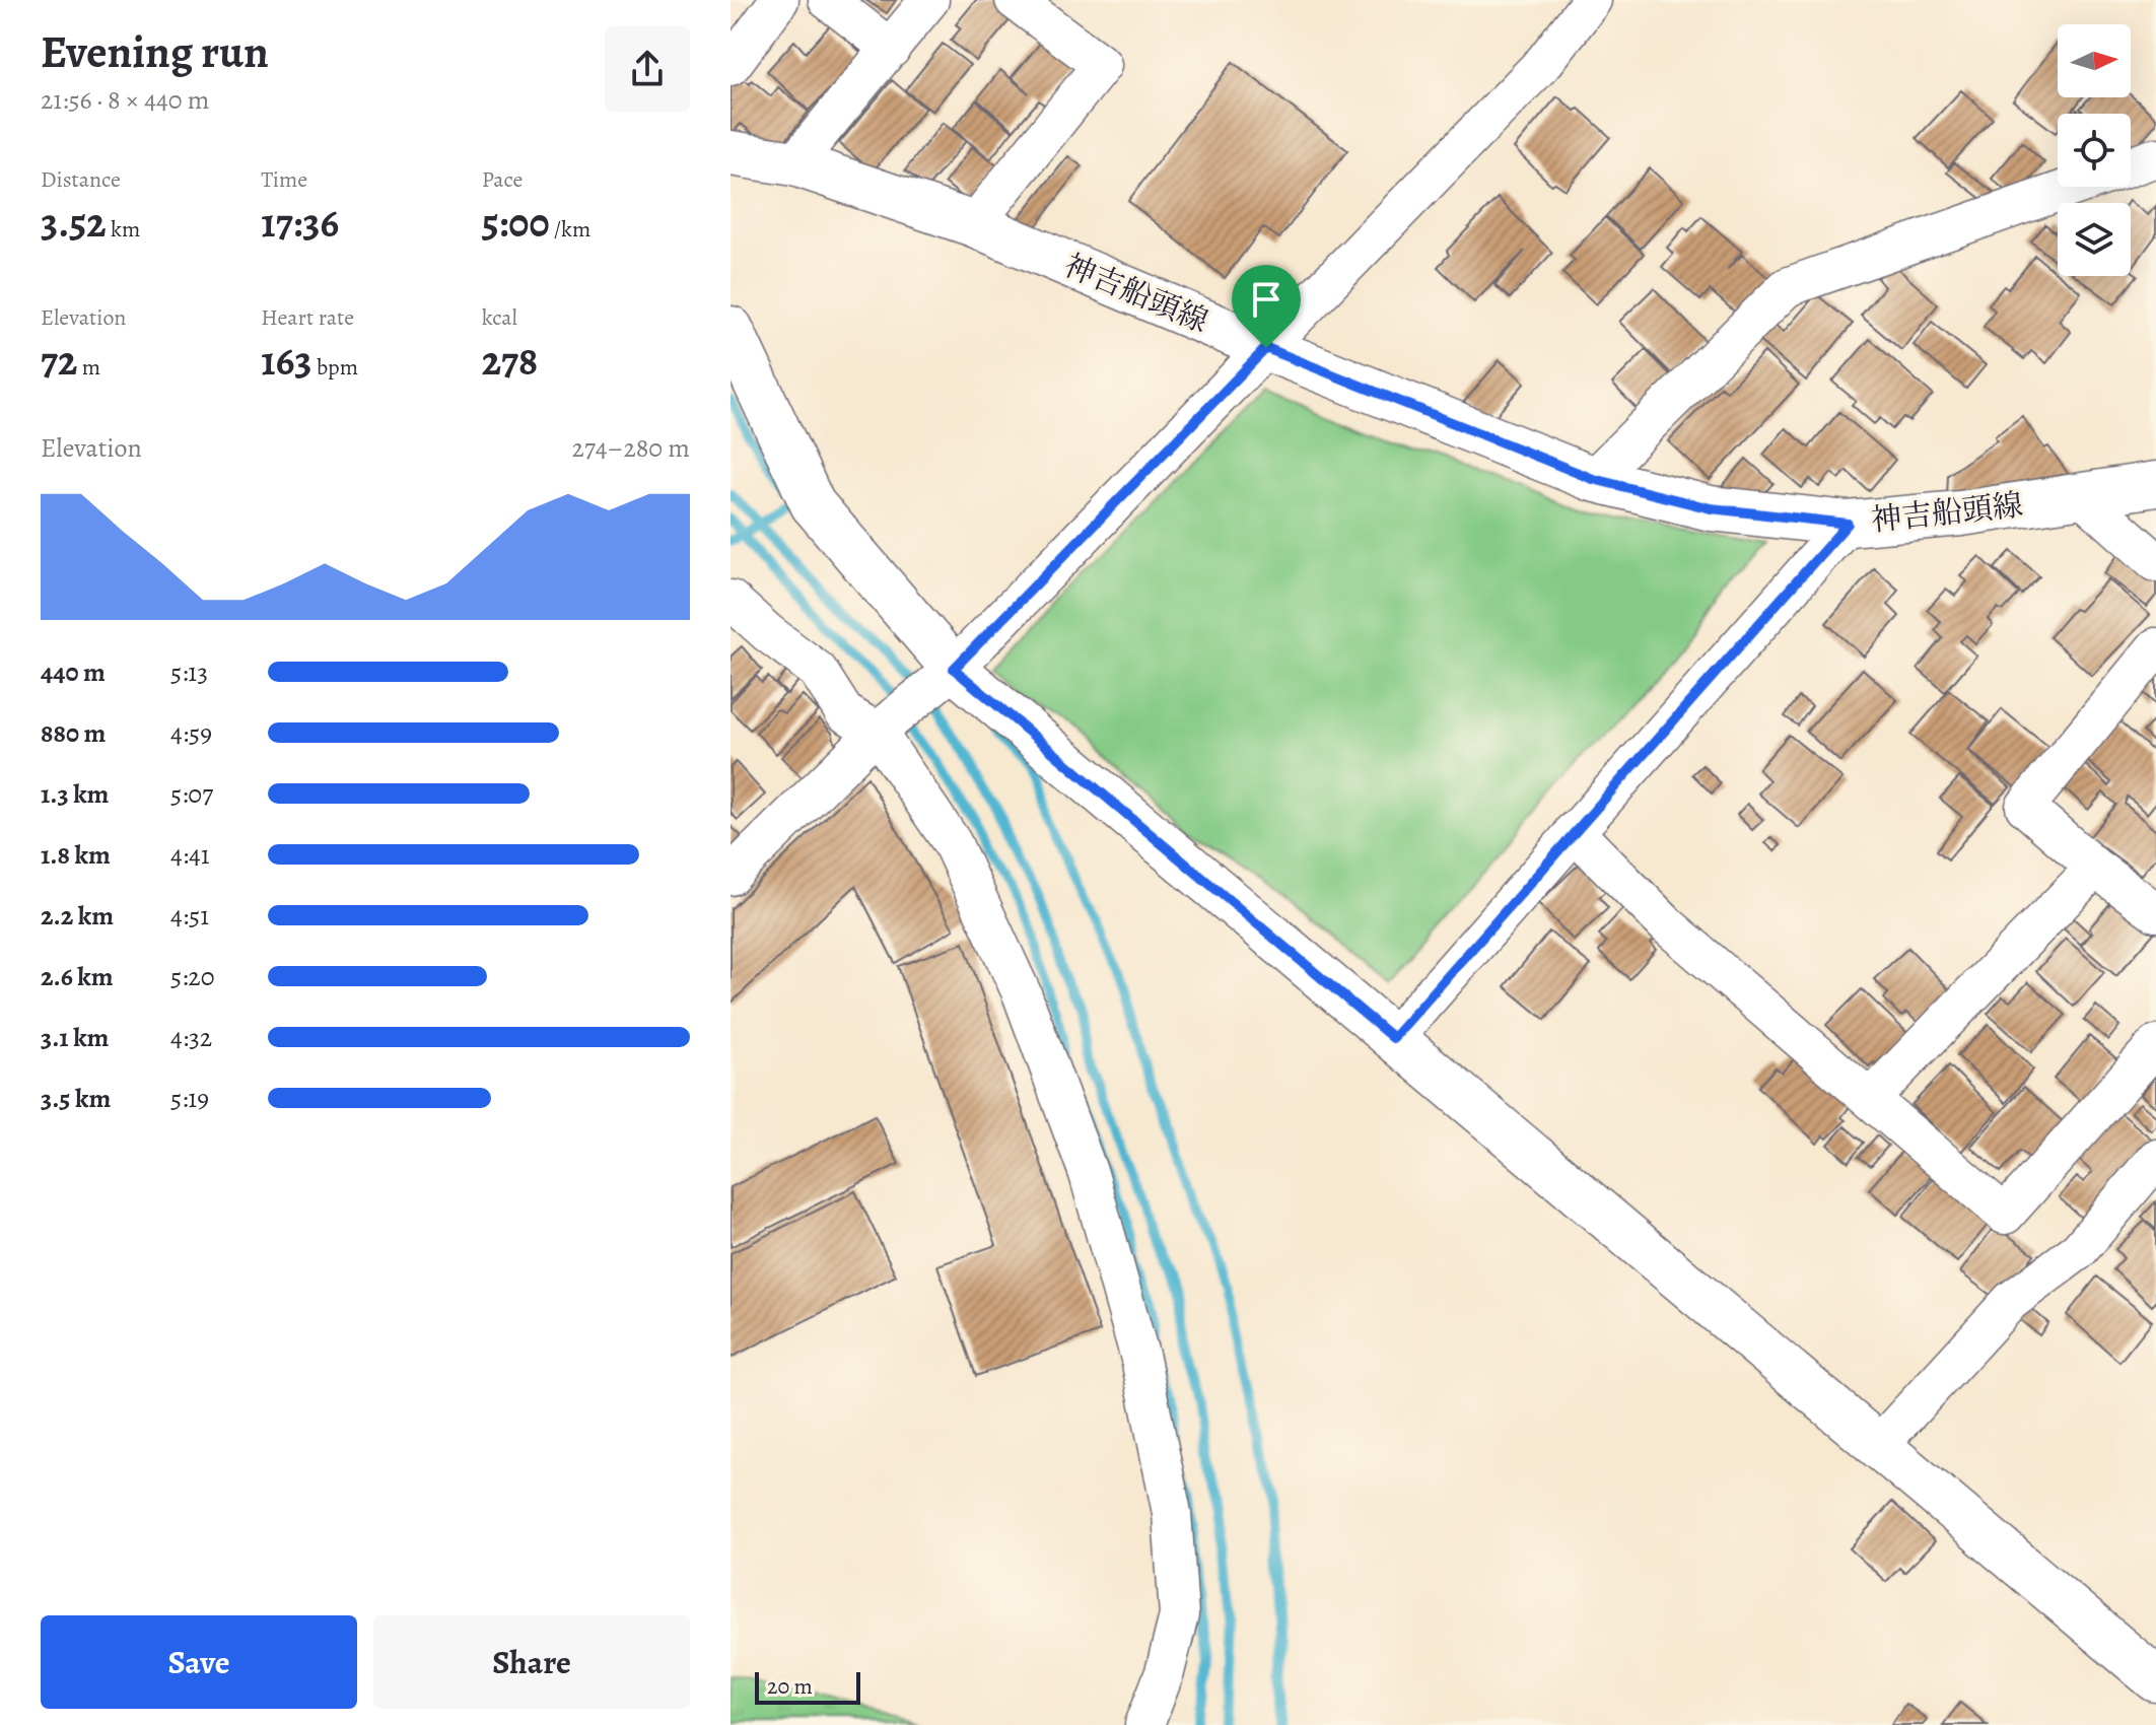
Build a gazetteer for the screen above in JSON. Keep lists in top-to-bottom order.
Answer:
{
  "streets": {
    "street": ["神吉船頭線"]
  },
  "scale_bar": "20 m",
  "north": "right",
  "page": {
    "heading": ["Evening run", "21:56 · 8 × 440 m"],
    "stats": [
      ["Distance", "3.52 km"],
      ["Time", "17:36"],
      ["Pace", "5:00 /km"],
      ["Elevation", "72 m"],
      ["Heart rate", "163 bpm"],
      ["kcal", "278"]
    ],
    "chart": ["Elevation", "274–280 m"],
    "list": [
      {
        "name": "440 m",
        "note": "5:13"
      },
      {
        "name": "880 m",
        "note": "4:59"
      },
      {
        "name": "1.3 km",
        "note": "5:07"
      },
      {
        "name": "1.8 km",
        "note": "4:41"
      },
      {
        "name": "2.2 km",
        "note": "4:51"
      },
      {
        "name": "2.6 km",
        "note": "5:20"
      },
      {
        "name": "3.1 km",
        "note": "4:32"
      },
      {
        "name": "3.5 km",
        "note": "5:19"
      }
    ],
    "buttons": ["Save", "Share"],
    "scale": "20 m"
  }
}
